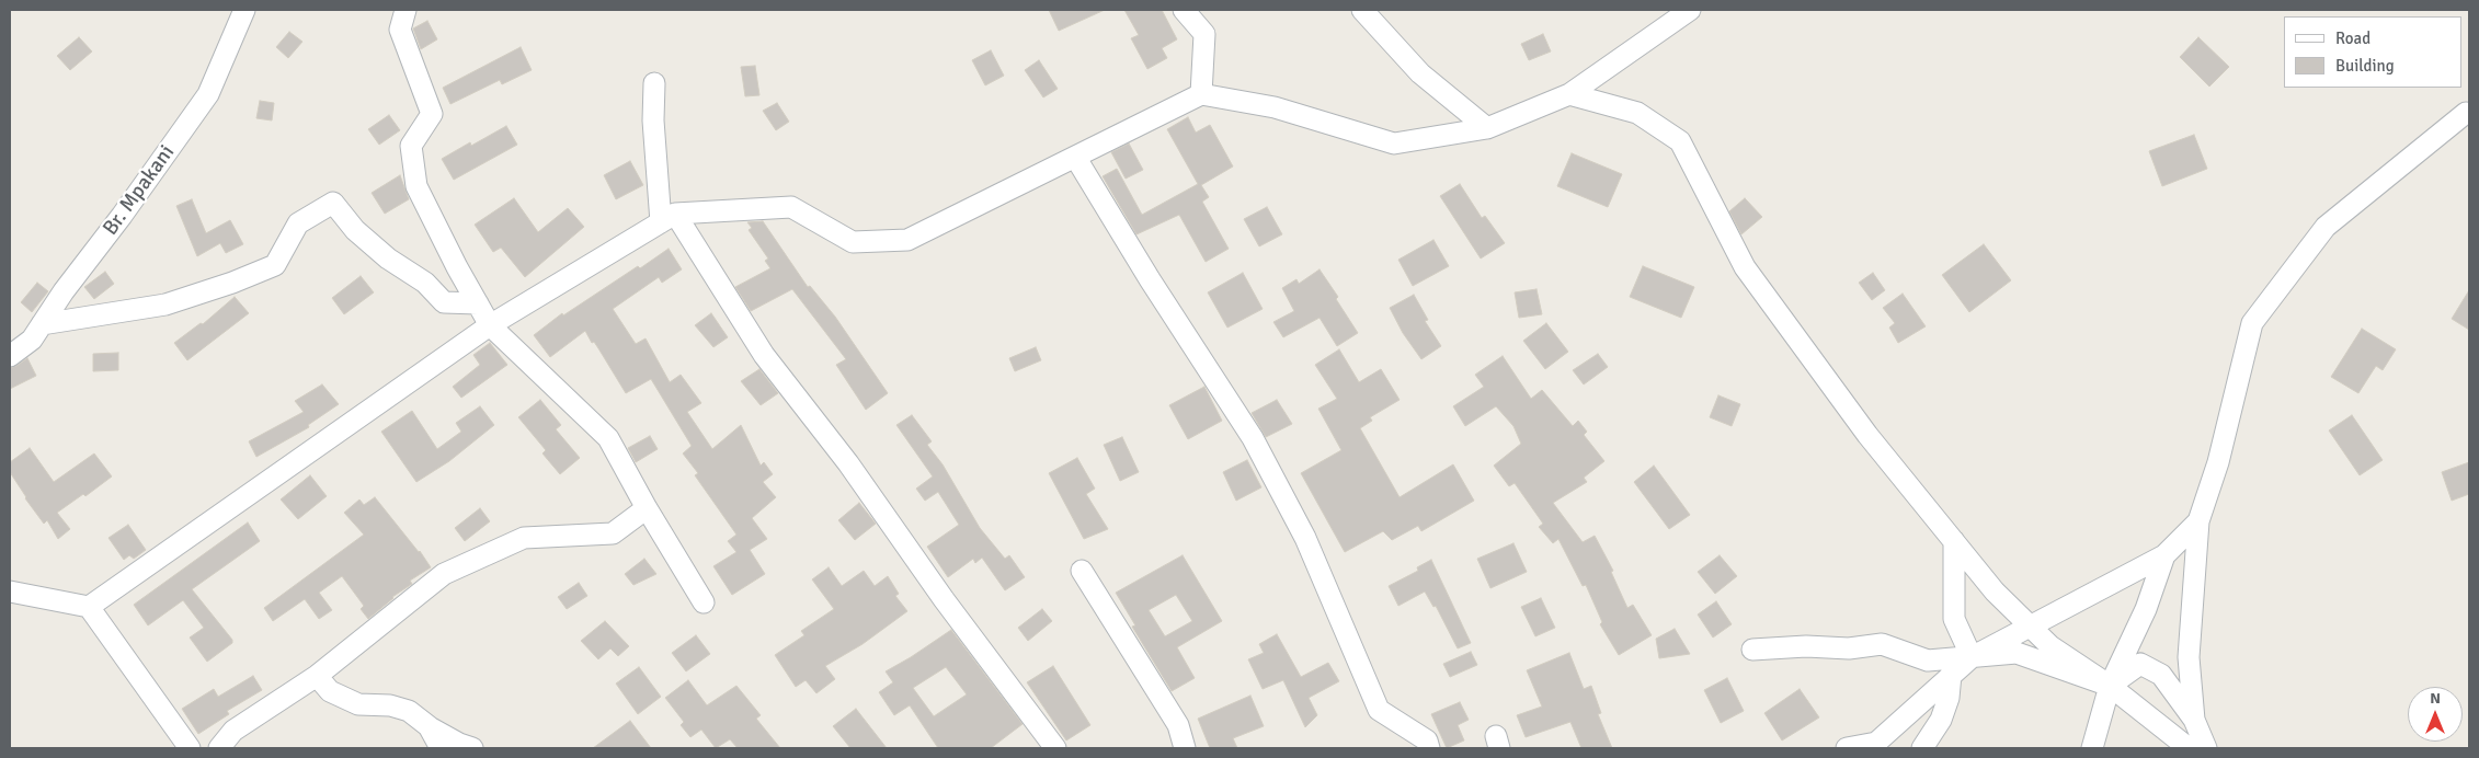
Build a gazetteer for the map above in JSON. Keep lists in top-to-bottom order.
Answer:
{
  "streets": {
    "street": ["Br. Mpakani"]
  },
  "legend": ["Road", "Building"],
  "north": "top"
}
